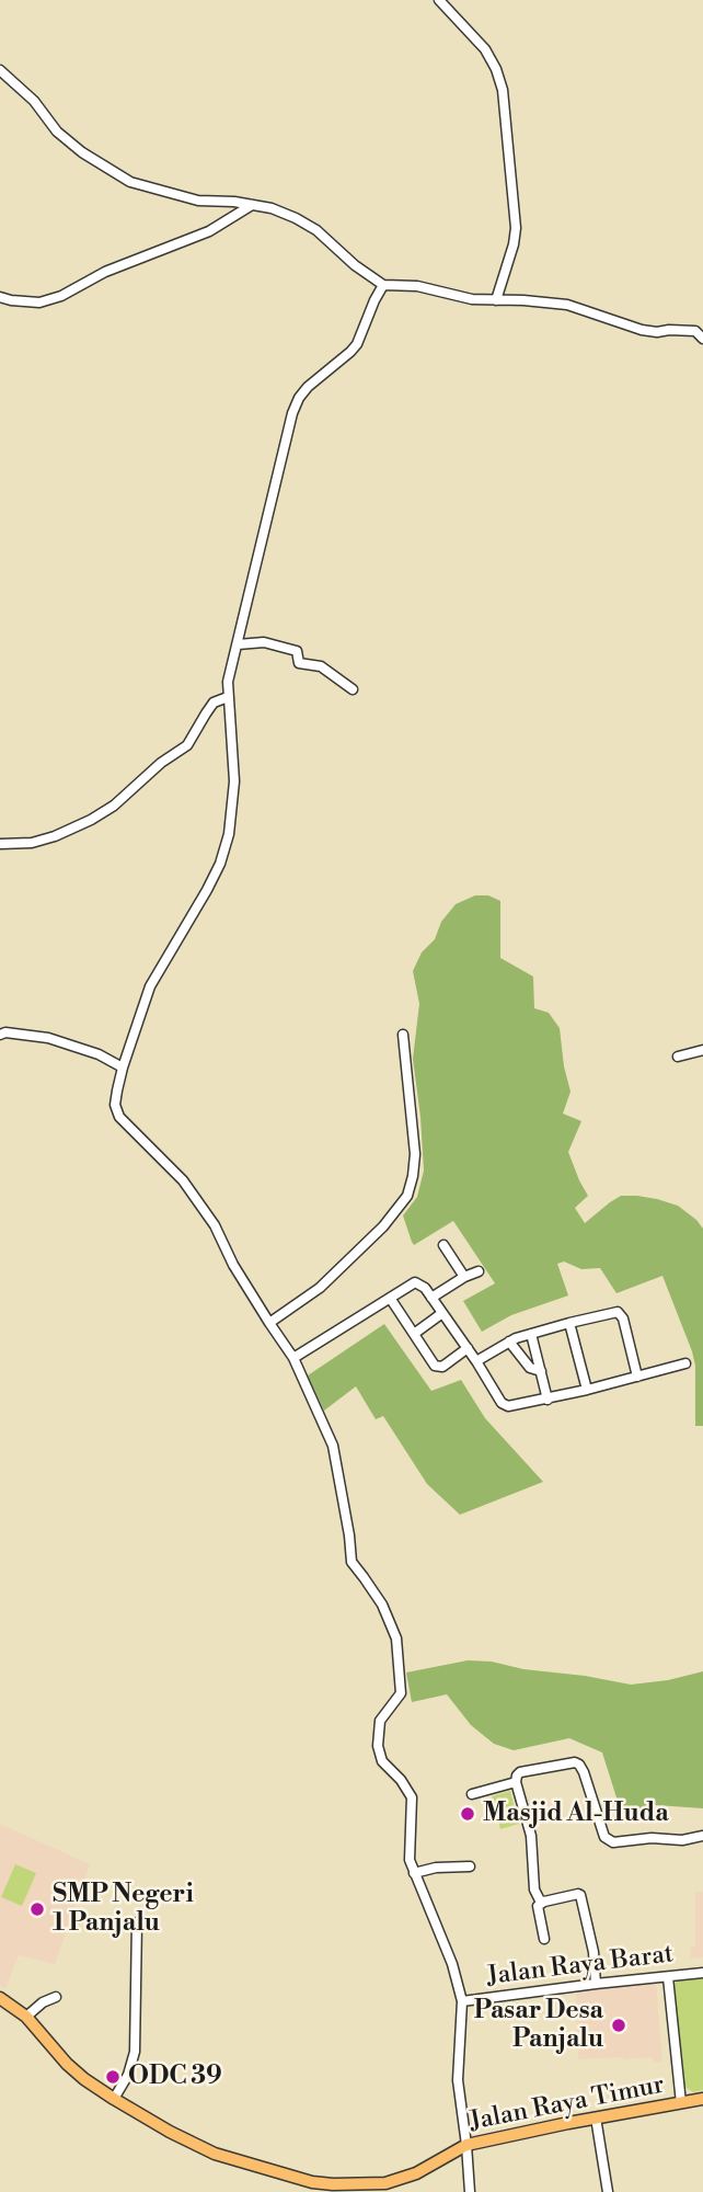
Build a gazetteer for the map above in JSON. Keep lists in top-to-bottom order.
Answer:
{
  "streets": {
    "main road": ["Jalan Raya Timur"],
    "street": ["Jalan Raya Barat"]
  },
  "places": [
    "Masjid Al-Huda",
    "SMP Negeri 1 Panjalu",
    "Pasar Desa Panjalu",
    "ODC 39"
  ]
}
